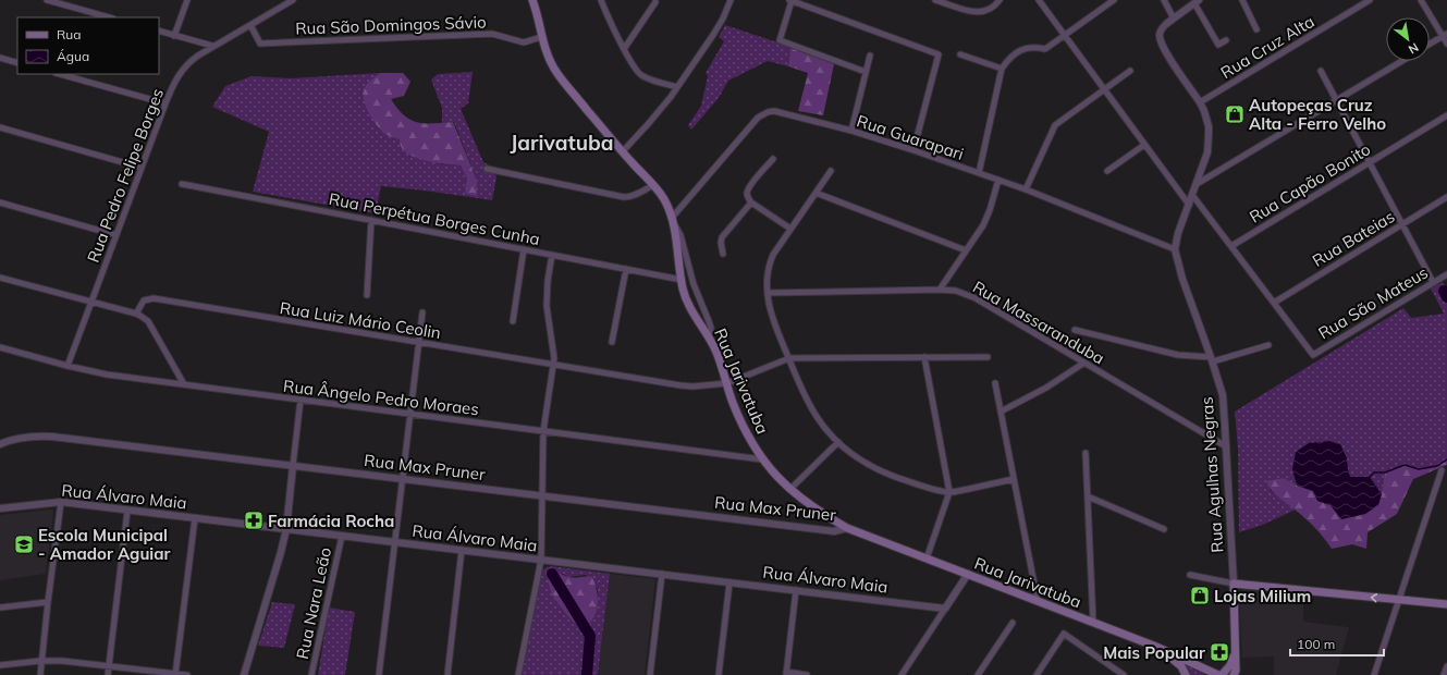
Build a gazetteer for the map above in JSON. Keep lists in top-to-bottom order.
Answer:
{
  "streets": {
    "main road": ["Rua Jarivatuba", "Rua Agulhas Negras"],
    "street": [
      "Rua São Domingos Sávio",
      "Rua Cruz Alta",
      "Rua Guarapari",
      "Rua Pedro Felipe Borges",
      "Rua Capão Bonito",
      "Rua Perpétua Borges Cunha",
      "Rua Bateias",
      "Rua São Mateus",
      "Rua Luiz Mário Ceolin",
      "Rua Massaranduba",
      "Rua Ângelo Pedro Moraes",
      "Rua Max Pruner",
      "Rua Álvaro Maia",
      "Rua Nara Leão"
    ]
  },
  "crossings": [
    ["Rua São Domingos Sávio", "Rua Pedro Felipe Borges"],
    ["Rua São Domingos Sávio", "Rua Jarivatuba"],
    ["Rua Cruz Alta", "Rua Agulhas Negras"],
    ["Rua Guarapari", "Rua Jarivatuba"],
    ["Rua Guarapari", "Rua Agulhas Negras"],
    ["Rua Pedro Felipe Borges", "Rua Ângelo Pedro Moraes"],
    ["Rua Perpétua Borges Cunha", "Rua Jarivatuba"],
    ["Rua Bateias", "Rua São Mateus"],
    ["Rua Luiz Mário Ceolin", "Rua Jarivatuba"],
    ["Rua Massaranduba", "Rua Agulhas Negras"],
    ["Rua Jarivatuba", "Rua Ângelo Pedro Moraes"],
    ["Rua Jarivatuba", "Rua Max Pruner"],
    ["Rua Jarivatuba", "Rua Agulhas Negras"],
    ["Rua Álvaro Maia", "Rua Nara Leão"]
  ],
  "districts": ["Jarivatuba"],
  "places": {
    "shop": ["Autopeças Cruz Alta - Ferro Velho", "Lojas Milium"],
    "pharmacy": ["Farmácia Rocha", "Mais Popular"],
    "school or university": ["Escola Municipal - Amador Aguiar"]
  },
  "legend": ["Rua", "Água"],
  "scale_bar": "100 m",
  "north": "bottom right"
}
